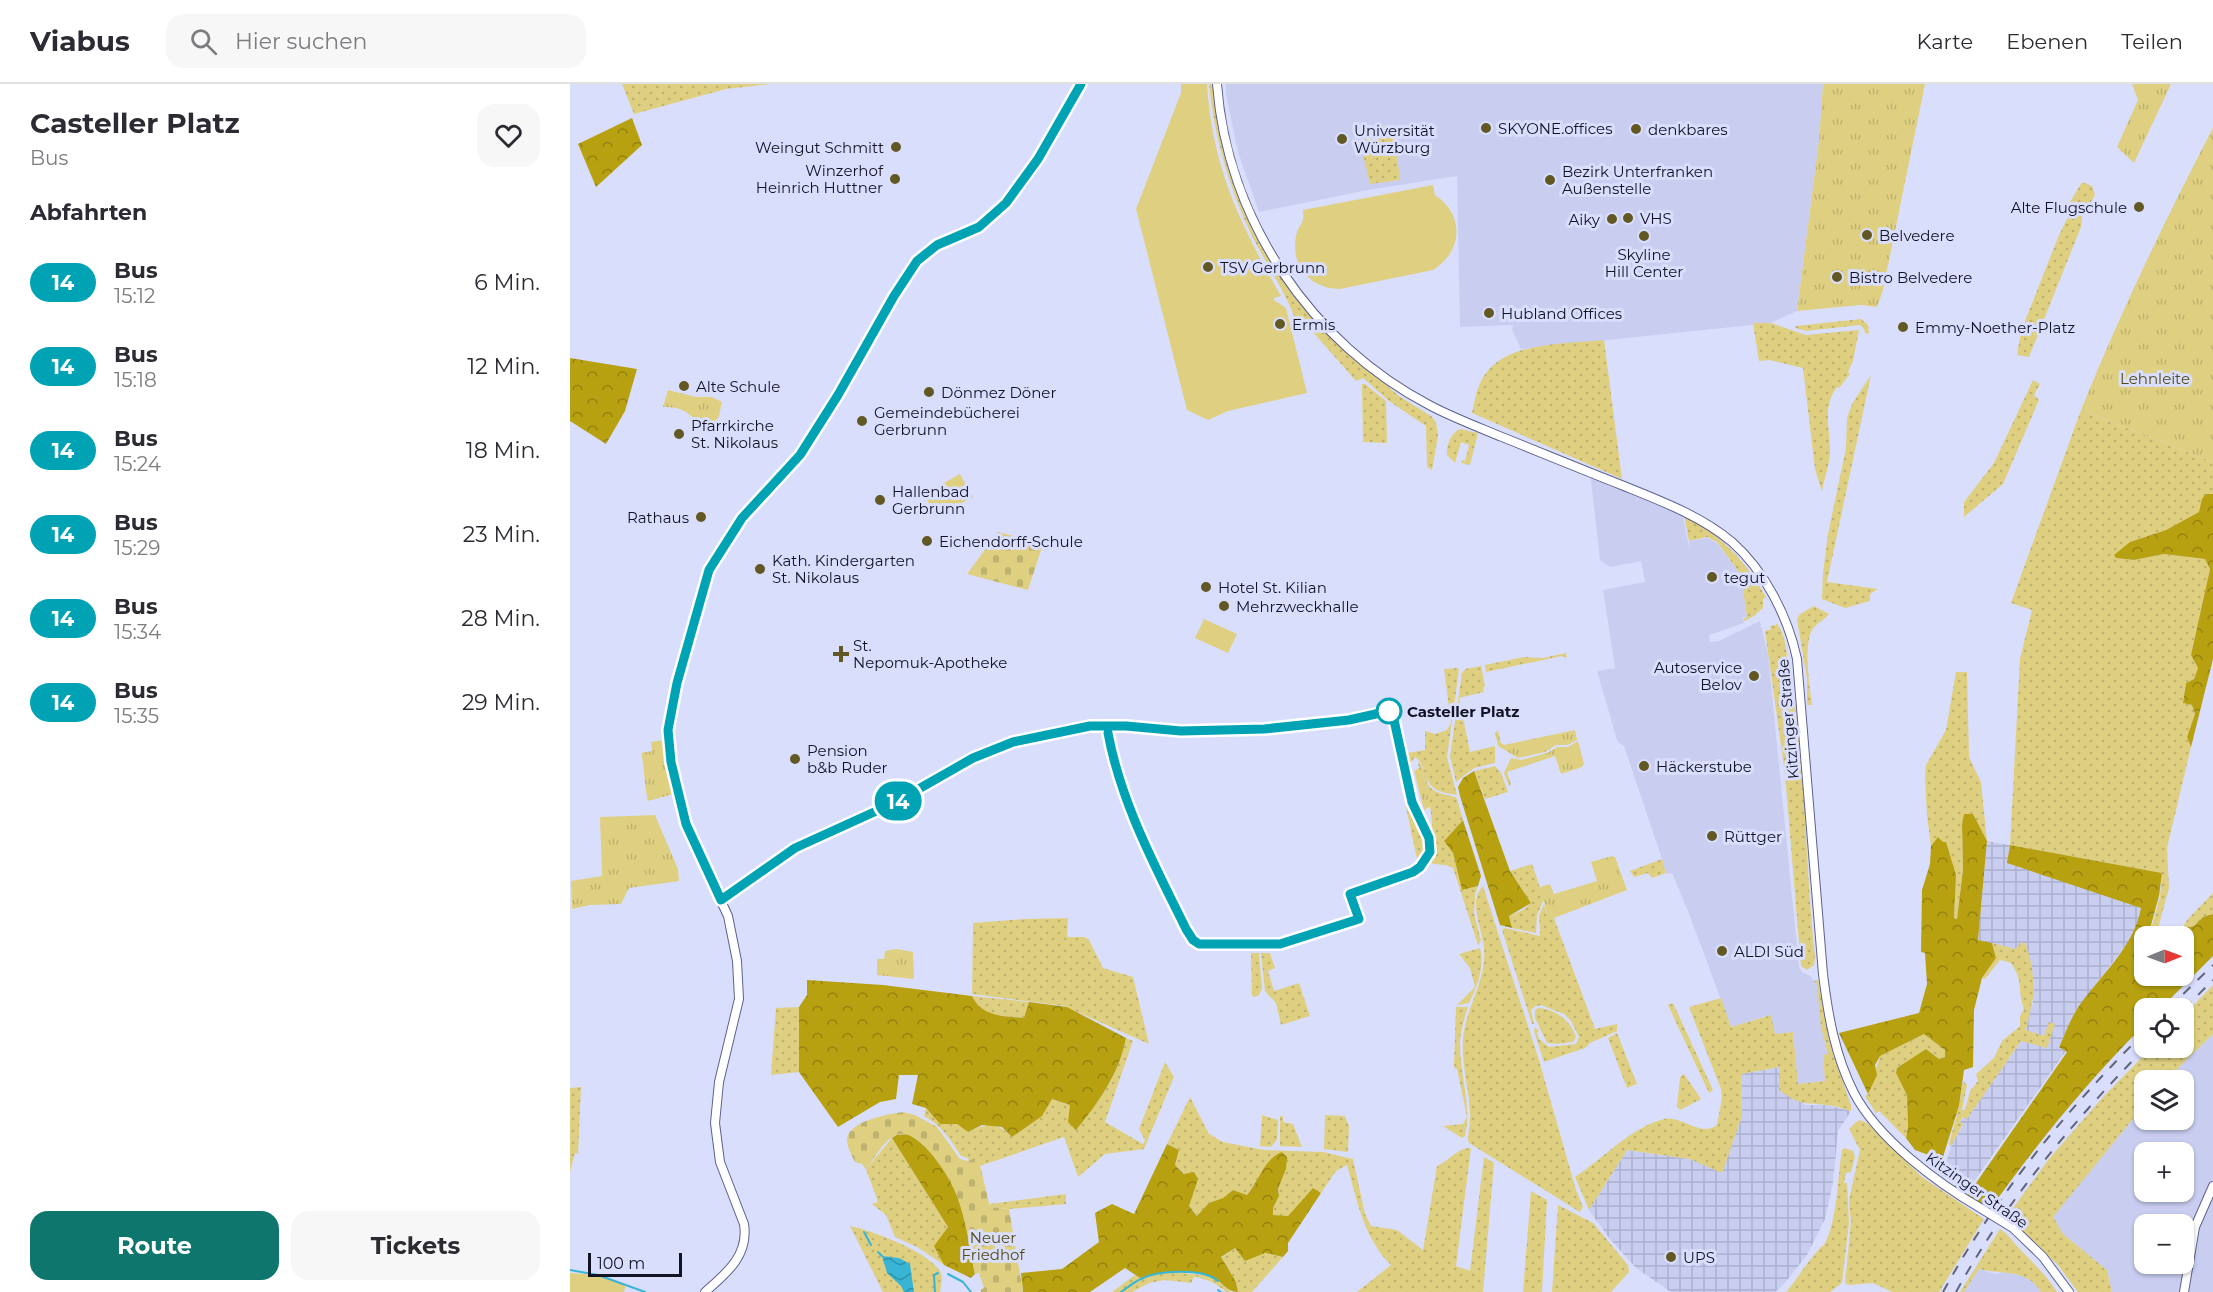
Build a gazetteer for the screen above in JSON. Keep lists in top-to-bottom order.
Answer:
{
  "streets": {
    "street": ["Kitzinger Straße"]
  },
  "parks": ["Lehnleite", "Neuer Friedhof"],
  "places": {
    "other": [
      "SKYONE.offices",
      "denkbares",
      "Universität Würzburg",
      "Weingut Schmitt",
      "Winzerhof Heinrich Huttner",
      "Bezirk Unterfranken Außenstelle",
      "Alte Flugschule",
      "VHS",
      "Aiky",
      "Belvedere",
      "Skyline Hill Center",
      "TSV Gerbrunn",
      "Bistro Belvedere",
      "Hubland Offices",
      "Ermis",
      "Emmy-Noether-Platz",
      "Alte Schule",
      "Dönmez Döner",
      "Gemeindebücherei Gerbrunn",
      "Pfarrkirche St. Nikolaus",
      "Hallenbad Gerbrunn",
      "Rathaus",
      "Eichendorff-Schule",
      "Kath. Kindergarten St. Nikolaus",
      "tegut",
      "Hotel St. Kilian",
      "Mehrzweckhalle",
      "Autoservice Belov",
      "Casteller Platz",
      "Pension b&b Ruder",
      "Häckerstube",
      "Rüttger",
      "ALDI Süd",
      "UPS"
    ],
    "health": ["St. Nepomuk-Apotheke"]
  },
  "lines": ["bus line 14"],
  "scale_bar": "100 m",
  "north": "right",
  "page": {
    "header": "Viabus",
    "search": "Hier suchen",
    "nav": ["Karte", "Ebenen", "Teilen"],
    "heading": [
      ["Casteller Platz", "Bus"],
      "Abfahrten"
    ],
    "on_map": "14",
    "list": [
      {
        "mark": "14",
        "name": "Bus",
        "note": "15:12",
        "value": "6 Min."
      },
      {
        "mark": "14",
        "name": "Bus",
        "note": "15:18",
        "value": "12 Min."
      },
      {
        "mark": "14",
        "name": "Bus",
        "note": "15:24",
        "value": "18 Min."
      },
      {
        "mark": "14",
        "name": "Bus",
        "note": "15:29",
        "value": "23 Min."
      },
      {
        "mark": "14",
        "name": "Bus",
        "note": "15:34",
        "value": "28 Min."
      },
      {
        "mark": "14",
        "name": "Bus",
        "note": "15:35",
        "value": "29 Min."
      }
    ],
    "map_buttons": ["+", "−"],
    "buttons": ["Route", "Tickets"],
    "scale": "100 m"
  }
}
